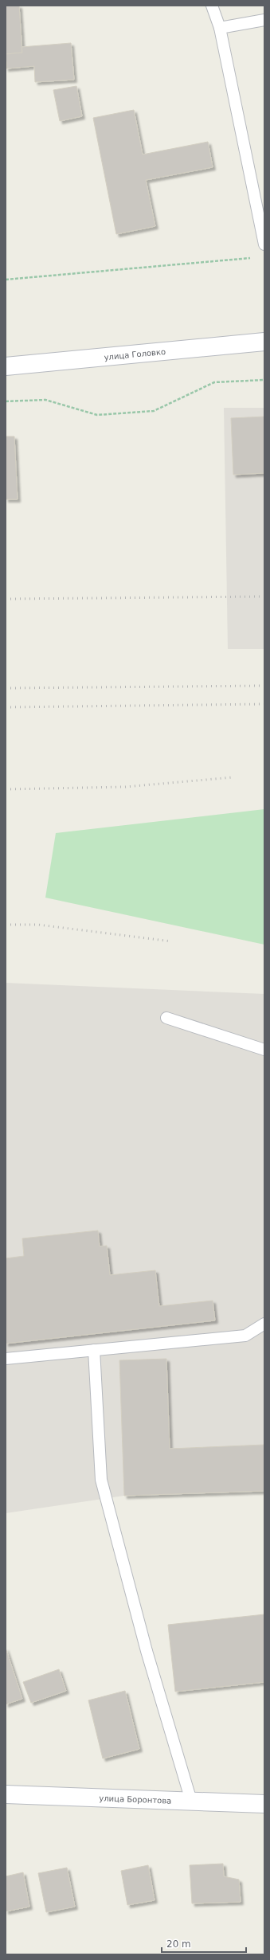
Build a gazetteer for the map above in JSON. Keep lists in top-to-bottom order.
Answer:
{
  "streets": {
    "main road": ["улица Головко", "улица Боронтова"]
  },
  "scale_bar": "20 m"
}
